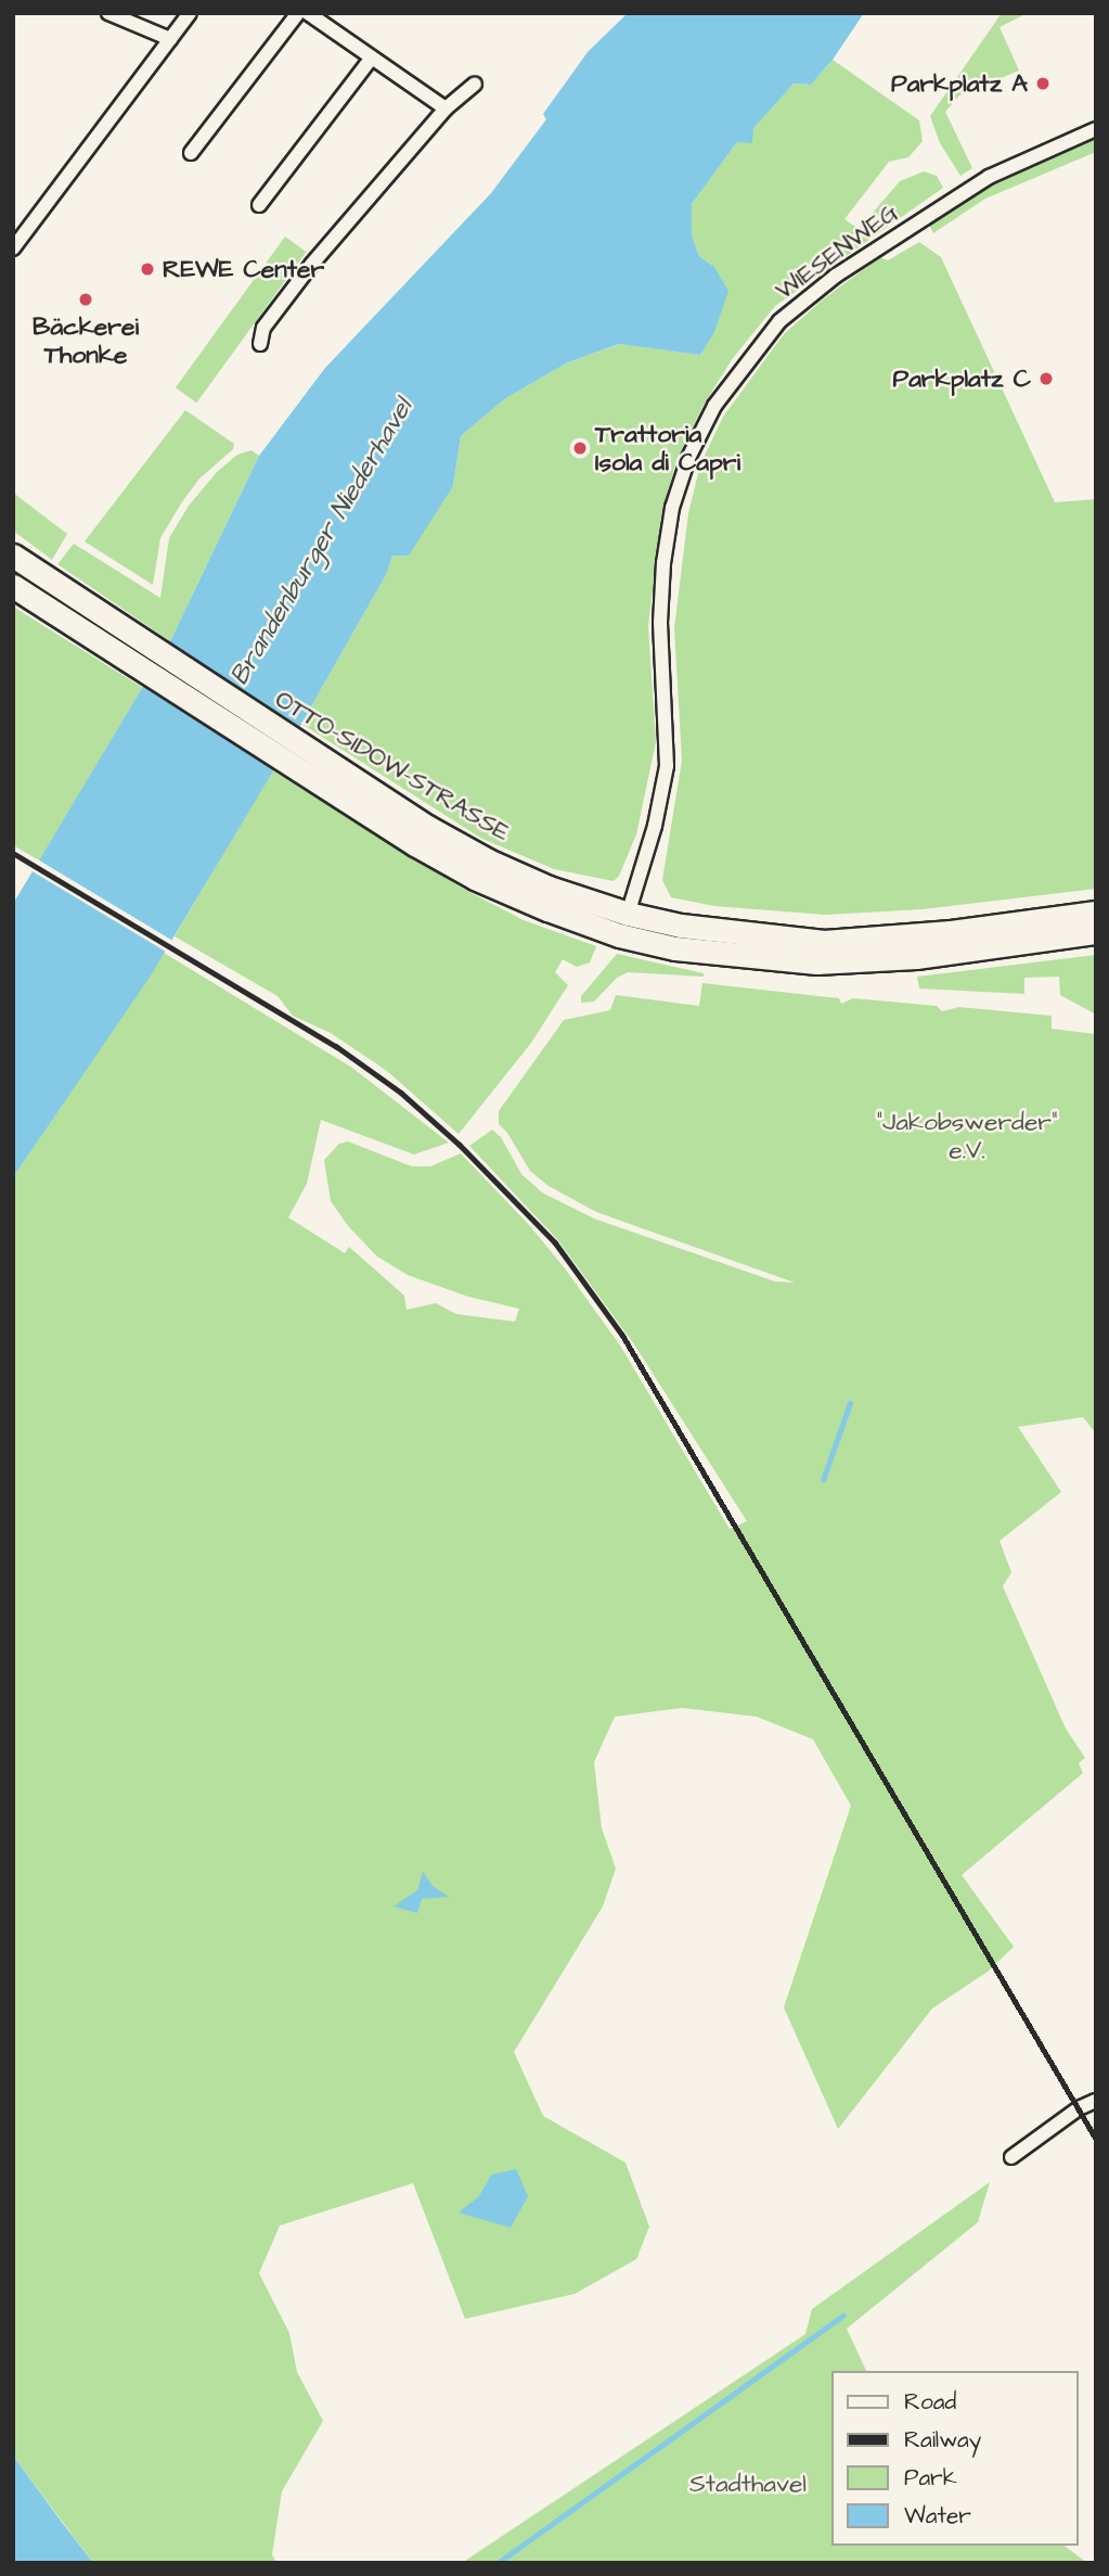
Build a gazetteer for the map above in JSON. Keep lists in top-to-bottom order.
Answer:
{
  "streets": {
    "main road": ["OTTO-SIDOW-STRASSE"],
    "street": ["WIESENWEG"]
  },
  "crossings": [
    ["WIESENWEG", "OTTO-SIDOW-STRASSE"]
  ],
  "water": ["Brandenburger Niederhavel"],
  "parks": ["\"Jakobswerder\" e.V.", "Stadthavel"],
  "places": [
    "Parkplatz A",
    "REWE Center",
    "Bäckerei Thonke",
    "Parkplatz C",
    "Trattoria Isola di Capri"
  ],
  "legend": [
    "Road",
    "Railway",
    "Park",
    "Water"
  ]
}
